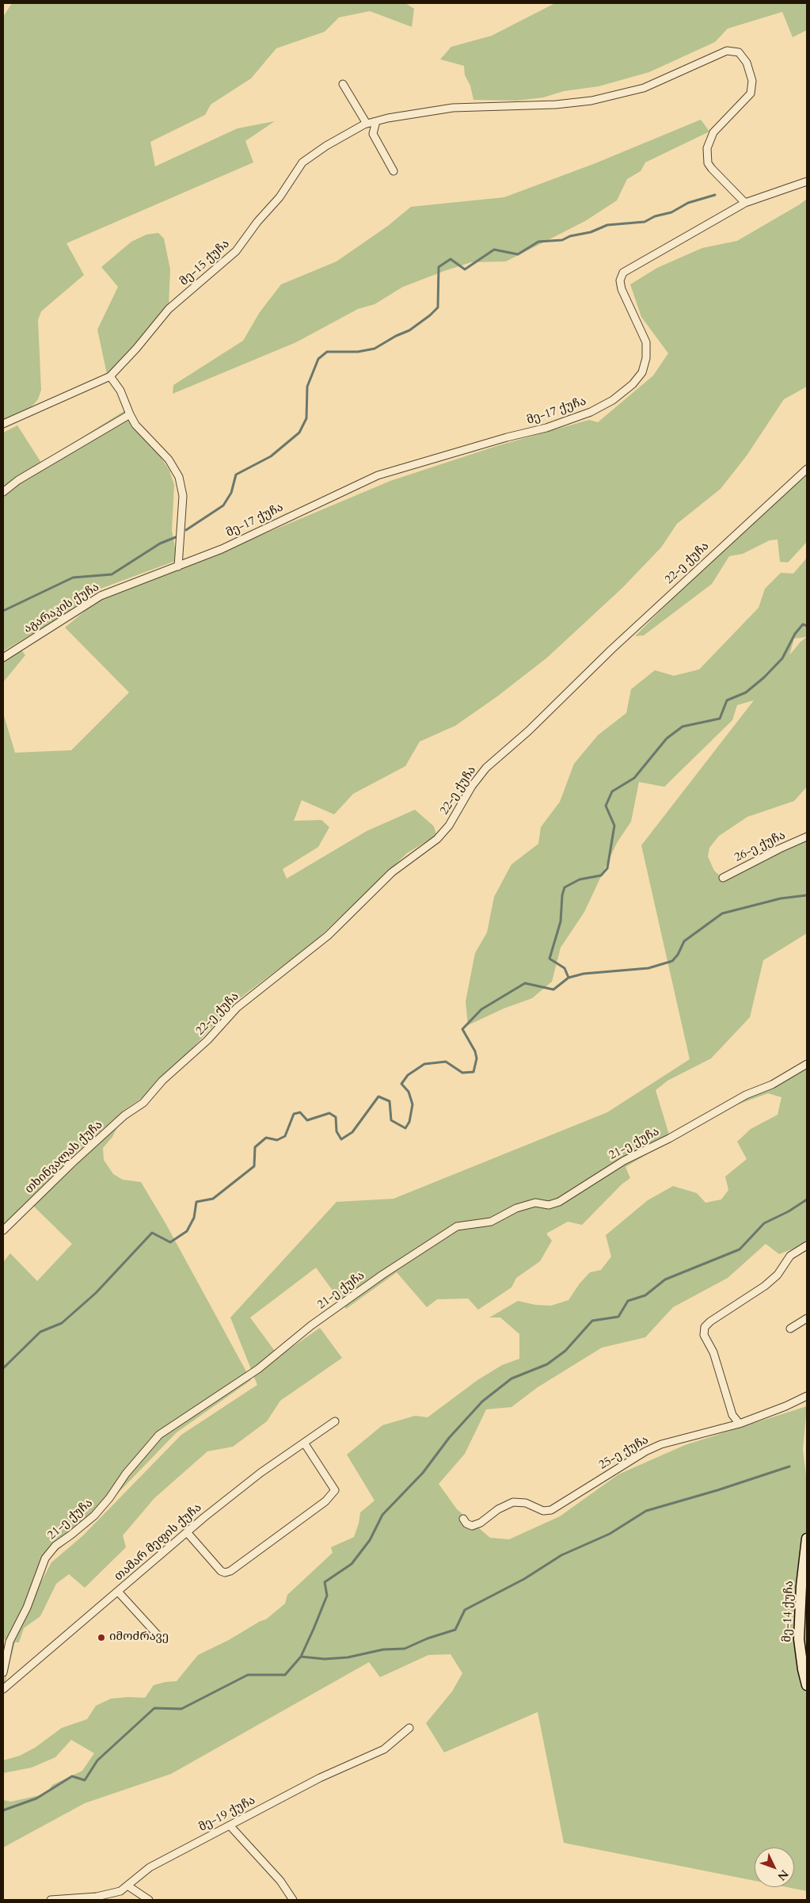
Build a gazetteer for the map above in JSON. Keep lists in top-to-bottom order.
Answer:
{
  "streets": {
    "street": [
      "მე-15 ქუჩა",
      "მე-17 ქუჩა",
      "22-ე ქუჩა",
      "აგარაკის ქუჩა",
      "26-ე ქუჩა",
      "21-ე ქუჩა",
      "თხინვალას ქუჩა",
      "25-ე ქუჩა",
      "თამარ მეფის ქუჩა",
      "მე-14 ქუჩა",
      "მე-19 ქუჩა"
    ]
  },
  "crossings": [
    ["მე-15 ქუჩა", "მე-17 ქუჩა"],
    ["მე-17 ქუჩა", "აგარაკის ქუჩა"],
    ["22-ე ქუჩა", "თხინვალას ქუჩა"]
  ],
  "places": ["იმოძრავე"],
  "north": "bottom right"
}
